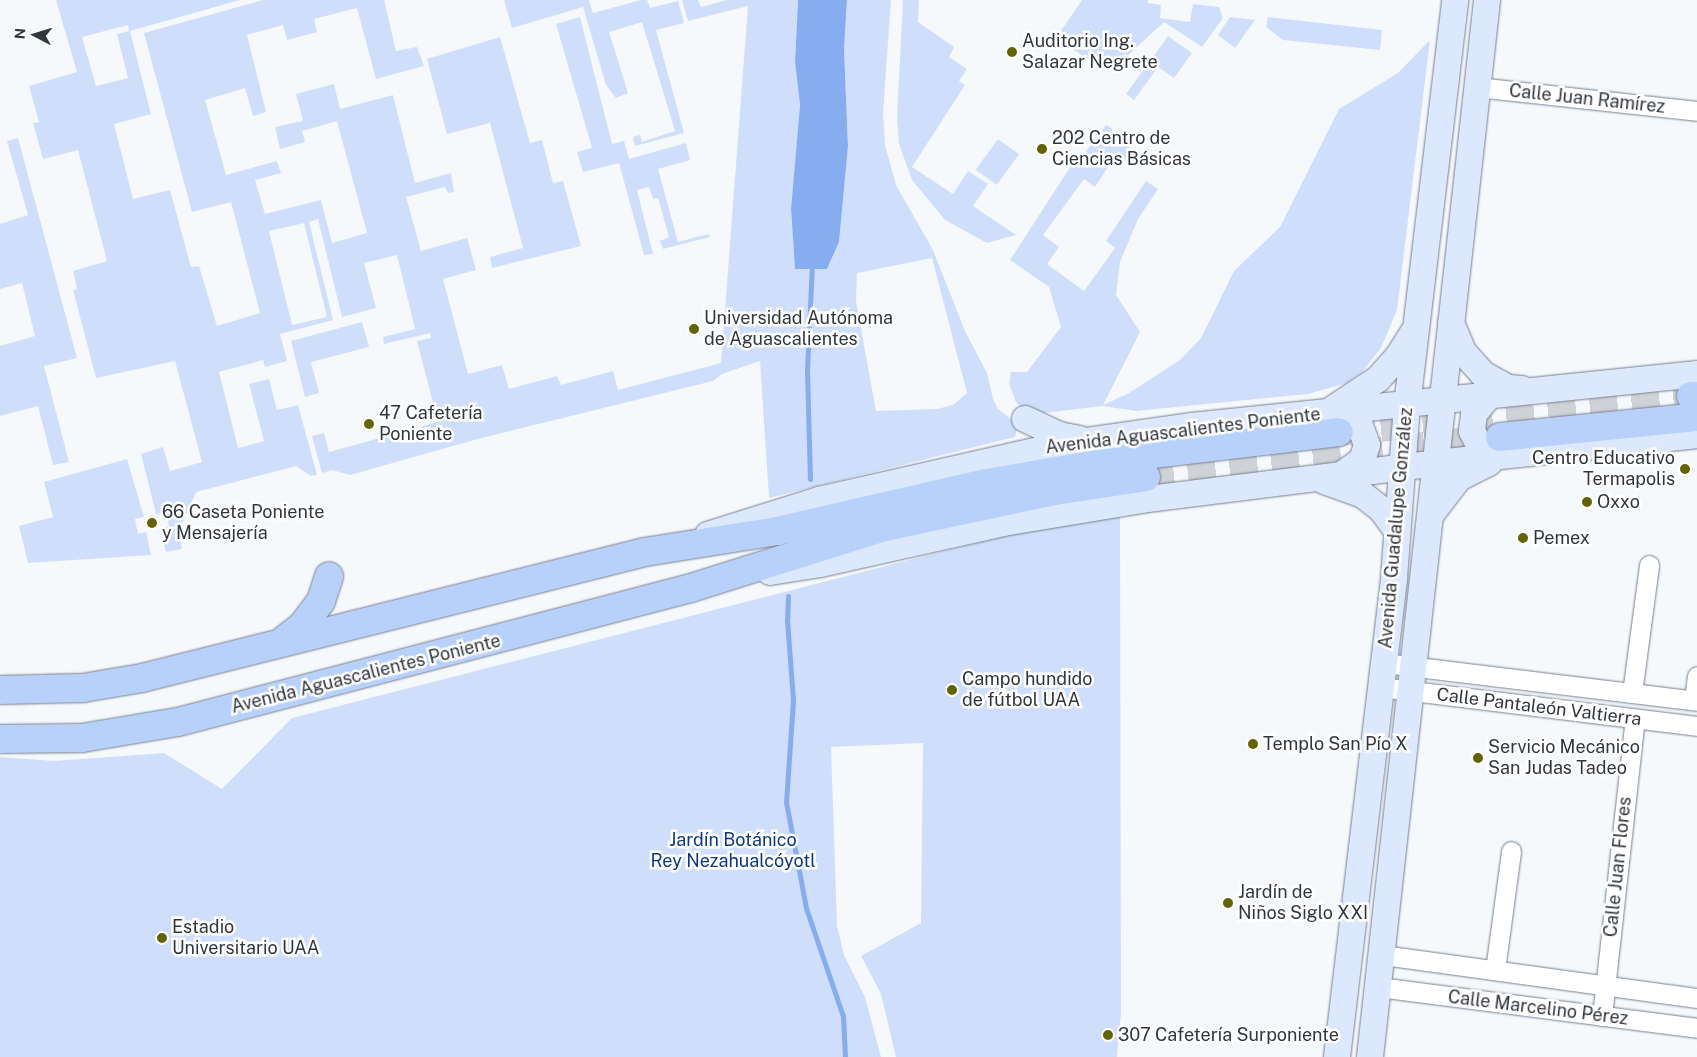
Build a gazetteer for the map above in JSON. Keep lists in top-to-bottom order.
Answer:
{
  "streets": {
    "main road": ["Avenida Aguascalientes Poniente", "Avenida Guadalupe González"],
    "street": [
      "Calle Juan Ramírez",
      "Calle Pantaleón Valtierra",
      "Calle Juan Flores",
      "Calle Marcelino Pérez"
    ]
  },
  "crossings": [
    ["Calle Juan Ramírez", "Avenida Guadalupe González"],
    ["Avenida Aguascalientes Poniente", "Avenida Guadalupe González"],
    ["Avenida Guadalupe González", "Calle Pantaleón Valtierra"],
    ["Avenida Guadalupe González", "Calle Marcelino Pérez"],
    ["Calle Pantaleón Valtierra", "Calle Juan Flores"],
    ["Calle Juan Flores", "Calle Marcelino Pérez"]
  ],
  "parks": ["Jardín Botánico Rey Nezahualcóyotl"],
  "places": [
    "Auditorio Ing. Salazar Negrete",
    "202 Centro de Ciencias Básicas",
    "Universidad Autónoma de Aguascalientes",
    "47 Cafetería Poniente",
    "Centro Educativo Termapolis",
    "Oxxo",
    "66 Caseta Poniente y Mensajería",
    "Pemex",
    "Campo hundido de fútbol UAA",
    "Templo San Pío X",
    "Servicio Mecánico San Judas Tadeo",
    "Jardín de Niños Siglo XXI",
    "Estadio Universitario UAA",
    "307 Cafetería Surponiente"
  ],
  "north": "left"
}
